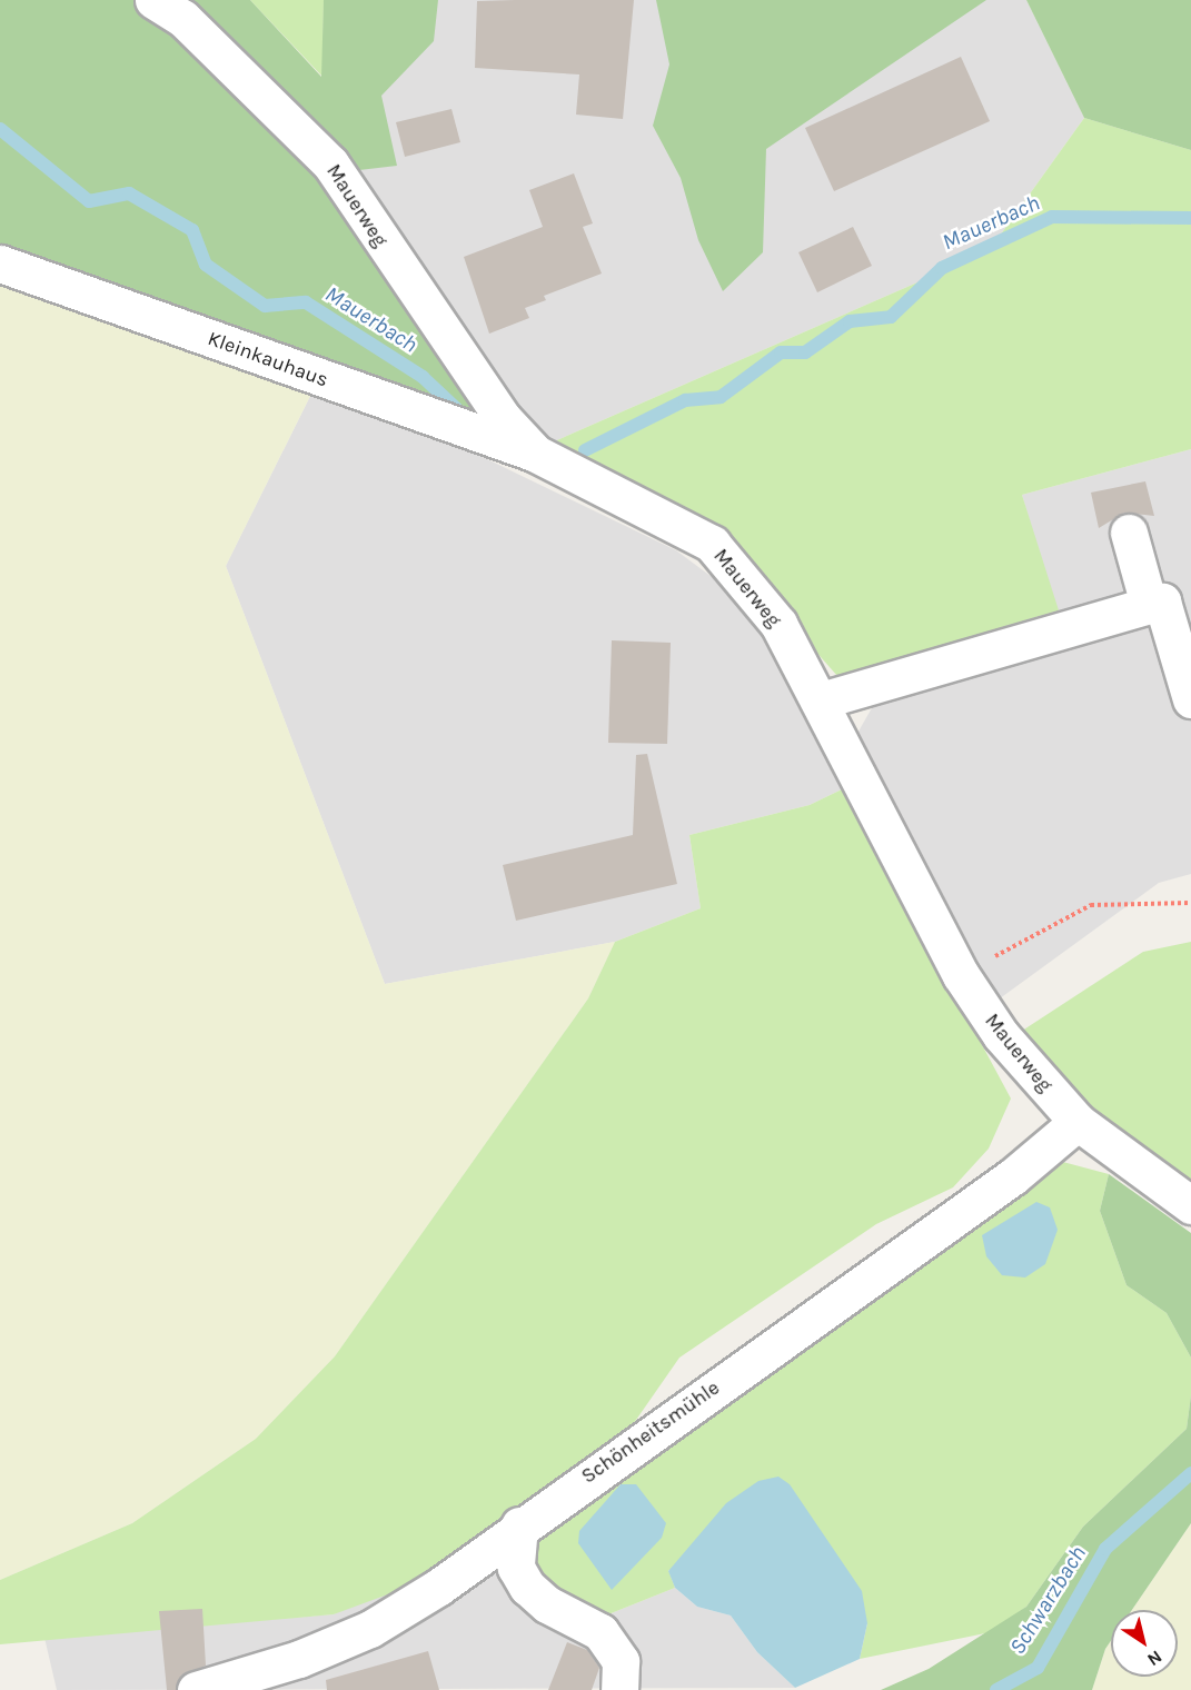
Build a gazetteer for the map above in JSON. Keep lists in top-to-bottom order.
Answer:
{
  "streets": {
    "street": ["Mauerweg", "Kleinkauhaus", "Schönheitsmühle"]
  },
  "crossings": [
    ["Mauerweg", "Kleinkauhaus"],
    ["Mauerweg", "Schönheitsmühle"]
  ],
  "water": ["Mauerbach", "Schwarzbach"],
  "north": "bottom right"
}
